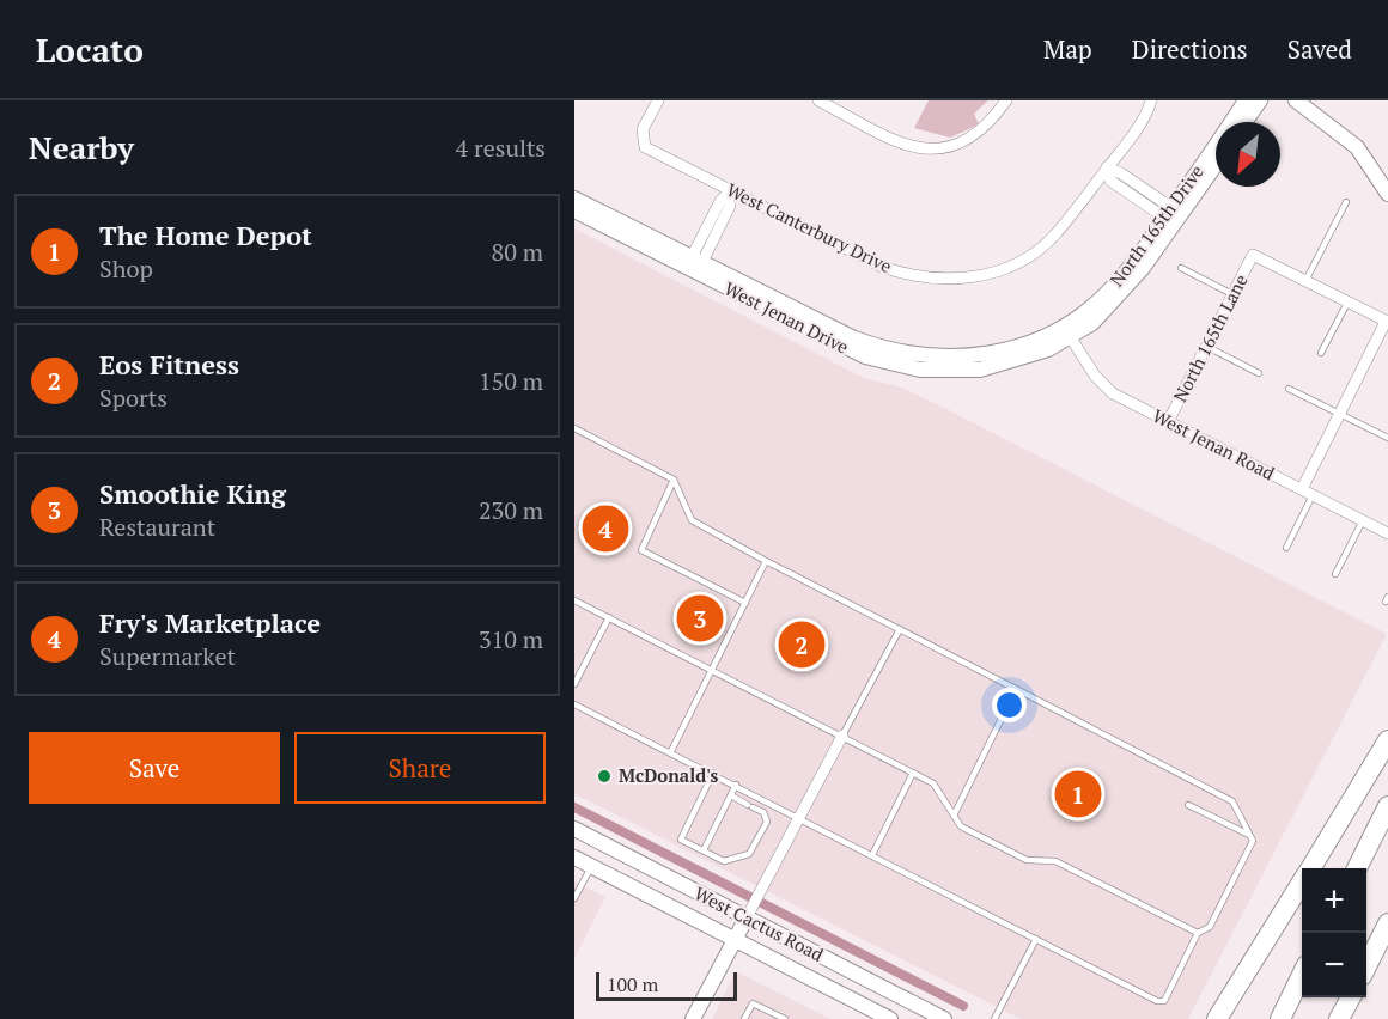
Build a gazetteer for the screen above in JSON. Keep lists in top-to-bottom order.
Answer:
{
  "streets": {
    "street": [
      "North 165th Drive",
      "West Canterbury Drive",
      "West Jenan Drive",
      "North 165th Lane",
      "West Jenan Road",
      "West Cactus Road"
    ]
  },
  "crossings": [
    ["North 165th Drive", "West Jenan Drive"],
    ["North 165th Drive", "West Jenan Road"],
    ["North 165th Lane", "West Jenan Road"]
  ],
  "places": ["McDonald's"],
  "scale_bar": "100 m",
  "north": "bottom left",
  "page": {
    "header": "Locato",
    "nav": ["Map", "Directions", "Saved"],
    "heading": ["Nearby", "4 results"],
    "list": [
      {
        "mark": "1",
        "name": "The Home Depot",
        "note": "Shop",
        "value": "80 m"
      },
      {
        "mark": "2",
        "name": "Eos Fitness",
        "note": "Sports",
        "value": "150 m"
      },
      {
        "mark": "3",
        "name": "Smoothie King",
        "note": "Restaurant",
        "value": "230 m"
      },
      {
        "mark": "4",
        "name": "Fry's Marketplace",
        "note": "Supermarket",
        "value": "310 m"
      }
    ],
    "pins": [
      "4",
      "3",
      "2",
      "1"
    ],
    "buttons": ["Save", "Share"],
    "map_buttons": ["+", "−"],
    "scale": "100 m"
  }
}
